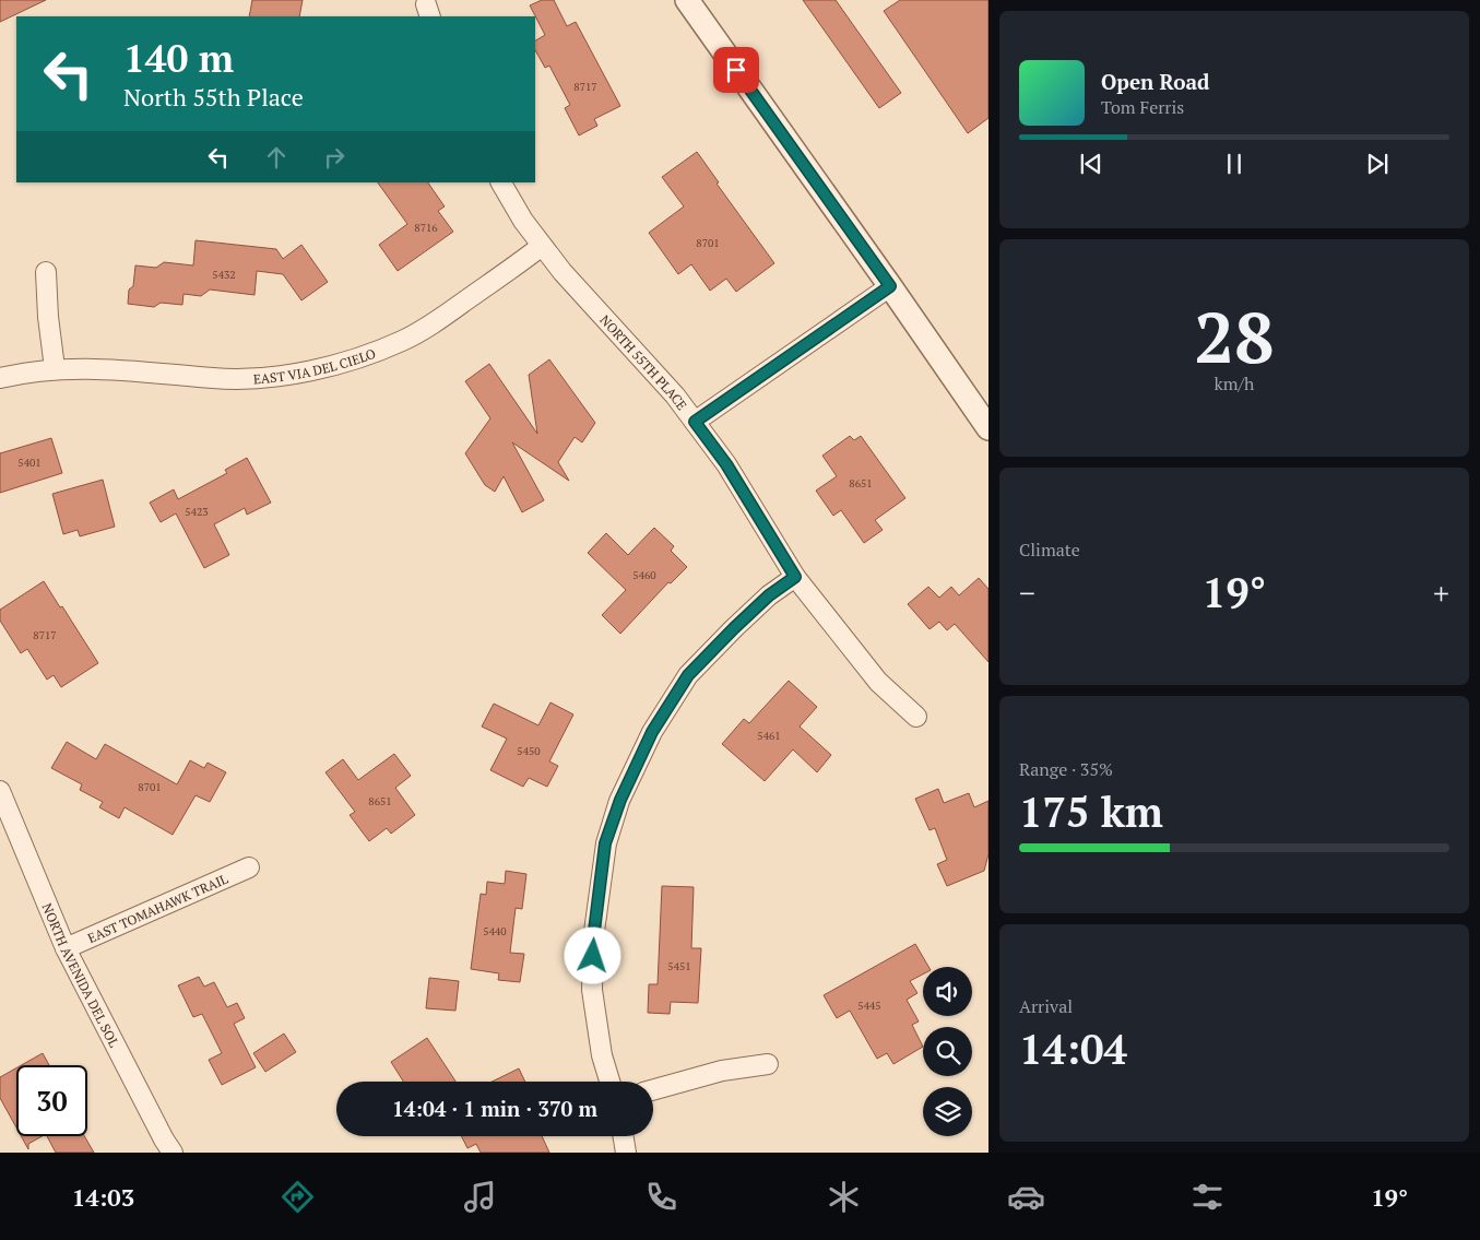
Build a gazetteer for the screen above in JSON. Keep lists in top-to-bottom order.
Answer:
{
  "streets": {
    "street": [
      "EAST VIA DEL CIELO",
      "NORTH 55TH PLACE",
      "EAST TOMAHAWK TRAIL",
      "NORTH AVENIDA DEL SOL"
    ]
  },
  "crossings": [
    ["EAST VIA DEL CIELO", "NORTH 55TH PLACE"],
    ["EAST TOMAHAWK TRAIL", "NORTH AVENIDA DEL SOL"]
  ],
  "house_numbers": [
    "8717",
    "8716",
    "8701",
    "5432",
    "5401",
    "8651",
    "5423",
    "5460",
    "8717",
    "5461",
    "5450",
    "8701",
    "8651",
    "5440",
    "5451",
    "5445"
  ],
  "page": {
    "turn": ["140 m", "North 55th Place"],
    "song": ["Open Road", "Tom Ferris"],
    "tile": [
      ["28", "km/h"],
      "Climate",
      ["Range · 35%", "175 km"],
      ["Arrival", "14:04"]
    ],
    "heat": ["−", "19°", "+"],
    "limit": "30",
    "trip": "14:04 · 1 min · 370 m",
    "tabs": ["14:03", "19°"]
  }
}
